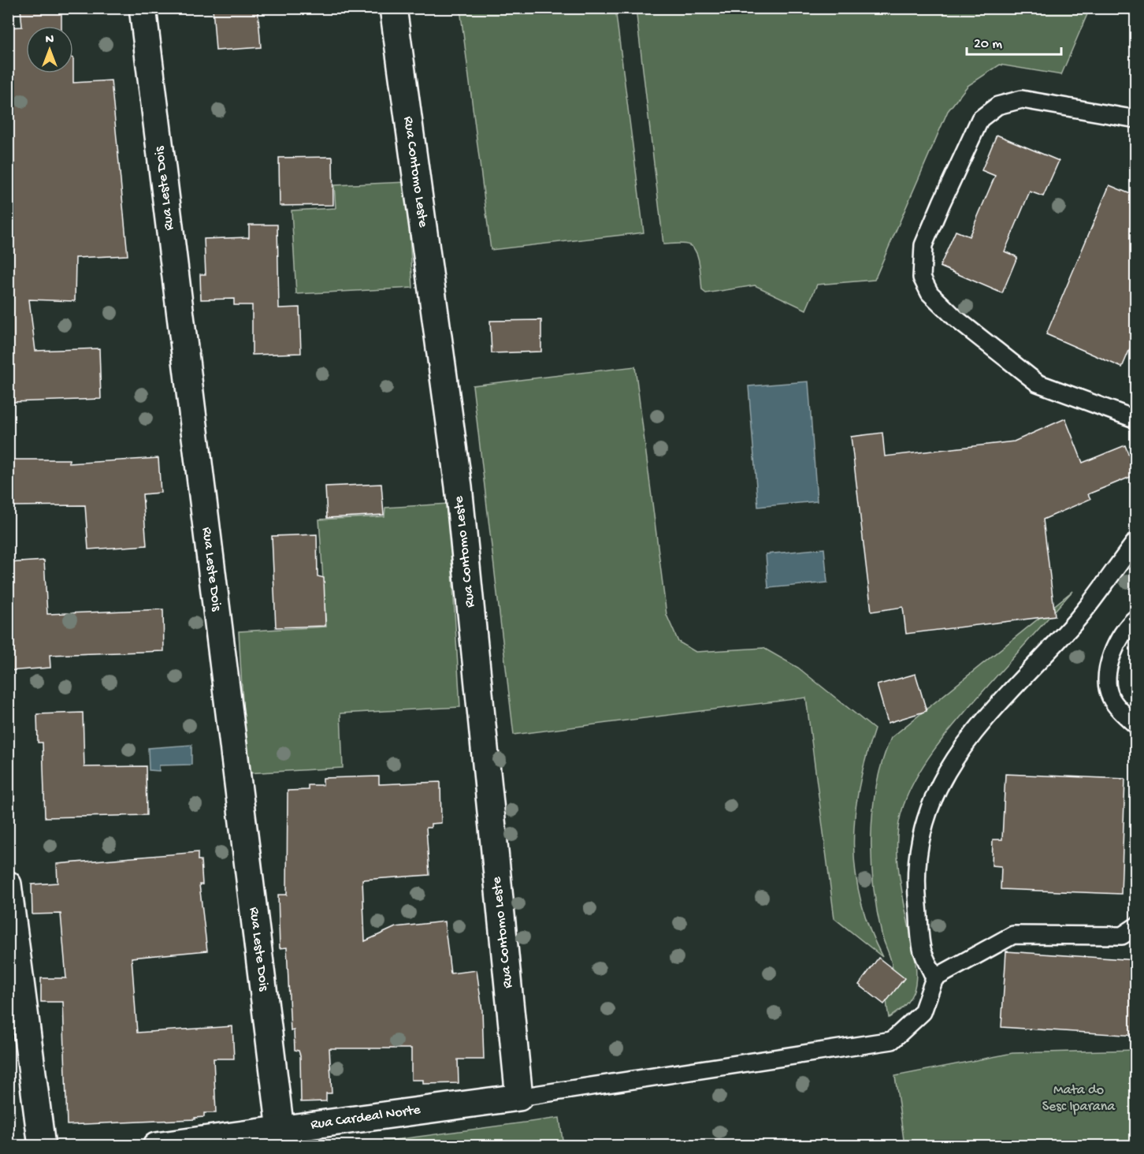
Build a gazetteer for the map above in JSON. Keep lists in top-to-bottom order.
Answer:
{
  "streets": {
    "street": ["Rua Contomo Leste", "Rua Leste Dois", "Rua Cardeal Norte"]
  },
  "crossings": [
    ["Rua Contomo Leste", "Rua Cardeal Norte"],
    ["Rua Leste Dois", "Rua Cardeal Norte"]
  ],
  "parks": ["Mata do Sesc Iparana"],
  "scale_bar": "20 m",
  "north": "top"
}
